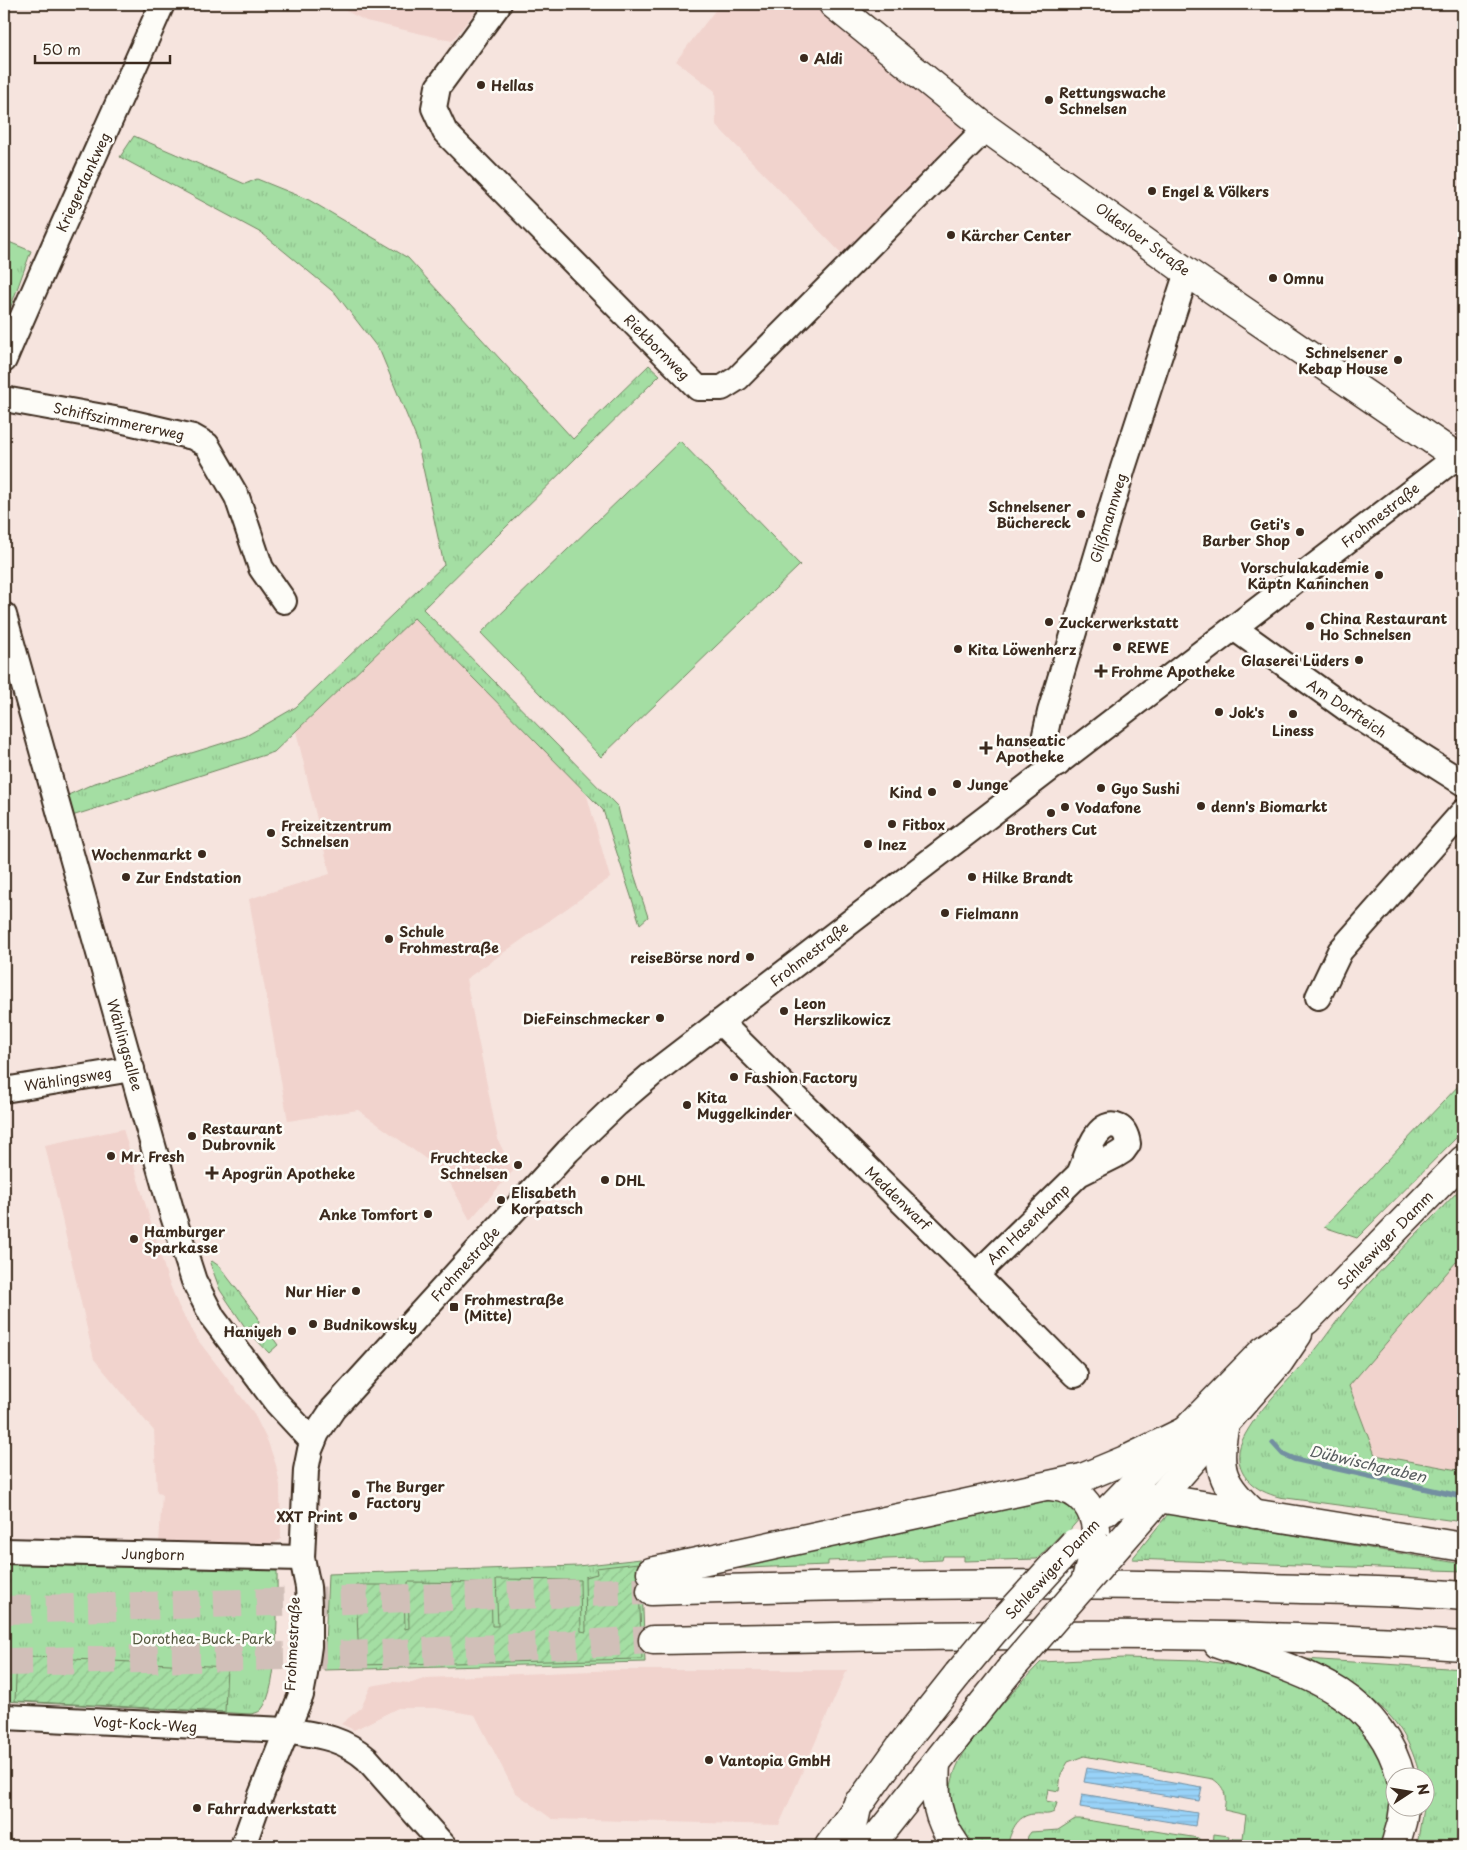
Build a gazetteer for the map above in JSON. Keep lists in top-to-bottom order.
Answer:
{
  "streets": {
    "main road": ["Oldesloer Straße", "Schleswiger Damm"],
    "street": [
      "Kriegerdankweg",
      "Riekbornweg",
      "Schiffszimmererweg",
      "Frohmestraße",
      "Glißmannweg",
      "Am Dorfteich",
      "Wählingsallee",
      "Wählingsweg",
      "Meddenwarf",
      "Am Hasenkamp",
      "Jungborn",
      "Vogt-Kock-Weg"
    ]
  },
  "crossings": [
    ["Oldesloer Straße", "Riekbornweg"],
    ["Oldesloer Straße", "Frohmestraße"],
    ["Oldesloer Straße", "Glißmannweg"],
    ["Frohmestraße", "Glißmannweg"],
    ["Frohmestraße", "Am Dorfteich"],
    ["Frohmestraße", "Wählingsallee"],
    ["Frohmestraße", "Meddenwarf"],
    ["Frohmestraße", "Jungborn"],
    ["Frohmestraße", "Vogt-Kock-Weg"],
    ["Wählingsallee", "Wählingsweg"],
    ["Meddenwarf", "Am Hasenkamp"]
  ],
  "water": ["Dübwischgraben"],
  "parks": ["Dorothea-Buck-Park"],
  "places": {
    "other": [
      "Aldi",
      "Hellas",
      "Rettungswache Schnelsen",
      "Engel & Völkers",
      "Kärcher Center",
      "Omnu",
      "Schnelsener Kebap House",
      "Schnelsener Büchereck",
      "Geti's Barber Shop",
      "Vorschulakademie Käptn Kaninchen",
      "Zuckerwerkstatt",
      "China Restaurant Ho Schnelsen",
      "REWE",
      "Kita Löwenherz",
      "Glaserei Lüders",
      "Jok's",
      "Liness",
      "Junge",
      "Gyo Sushi",
      "Kind",
      "denn's Biomarkt",
      "Vodafone",
      "Brothers Cut",
      "Fitbox",
      "Freizeitzentrum Schnelsen",
      "Inez",
      "Wochenmarkt",
      "Zur Endstation",
      "Hilke Brandt",
      "Fielmann",
      "Schule Frohmestraße",
      "reiseBörse nord",
      "Leon Herszlikowicz",
      "DieFeinschmecker",
      "Fashion Factory",
      "Kita Muggelkinder",
      "Restaurant Dubrovnik",
      "Mr. Fresh",
      "Fruchtecke Schnelsen",
      "DHL",
      "Elisabeth Korpatsch",
      "Anke Tomfort",
      "Hamburger Sparkasse",
      "Nur Hier",
      "Budnikowsky",
      "Haniyeh",
      "The Burger Factory",
      "XXT Print",
      "Vantopia GmbH",
      "Fahrradwerkstatt"
    ],
    "health": ["Frohme Apotheke", "hanseatic Apotheke", "Apogrün Apotheke"],
    "transit": ["Frohmestraße (Mitte)"]
  },
  "scale_bar": "50 m",
  "north": "right"
}
